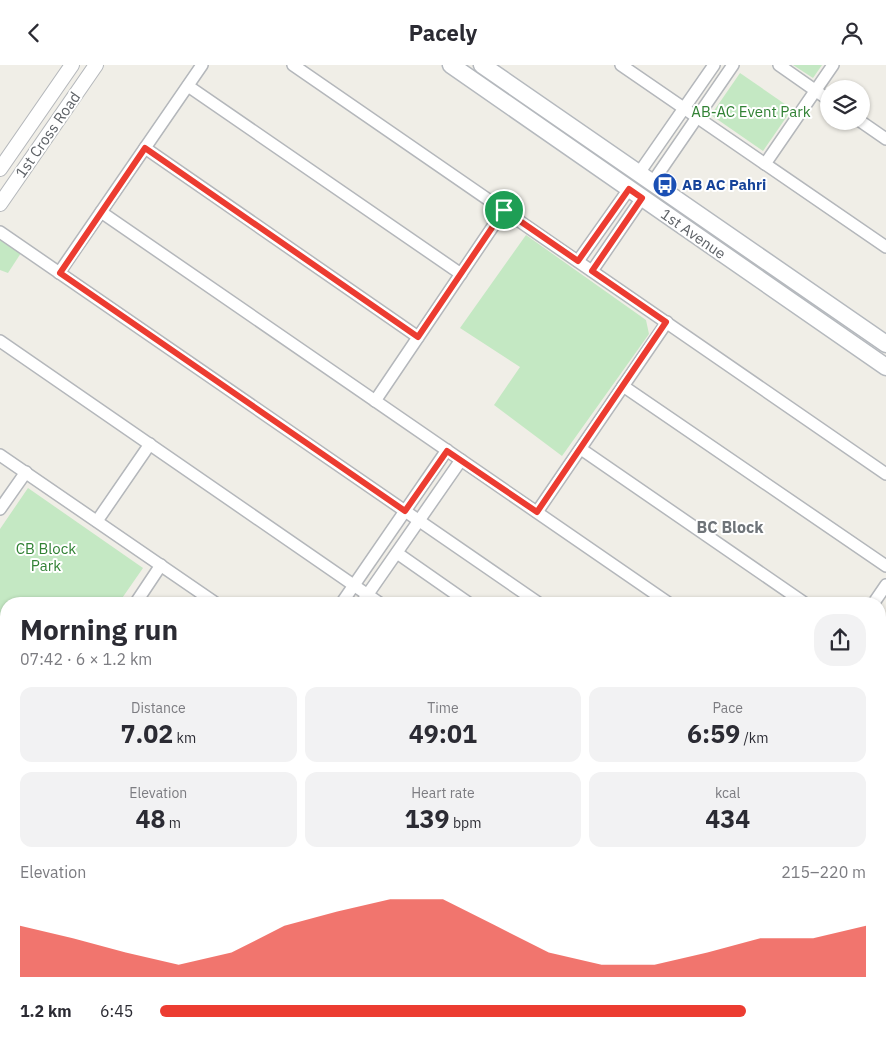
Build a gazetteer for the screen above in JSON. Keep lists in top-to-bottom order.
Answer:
{
  "streets": {
    "main road": ["1st Avenue"],
    "street": ["1st Cross Road"]
  },
  "districts": ["BC Block"],
  "parks": ["AB-AC Event Park", "CB Block Park"],
  "places": {
    "bus stop": ["AB AC Pahri"]
  },
  "page": {
    "header": "Pacely",
    "heading": ["Morning run", "07:42 · 6 × 1.2 km"],
    "stats": [
      ["Distance", "7.02 km"],
      ["Time", "49:01"],
      ["Pace", "6:59 /km"],
      ["Elevation", "48 m"],
      ["Heart rate", "139 bpm"],
      ["kcal", "434"]
    ],
    "chart": ["Elevation", "215–220 m"],
    "list": [
      {
        "name": "1.2 km",
        "note": "6:45"
      }
    ]
  }
}
